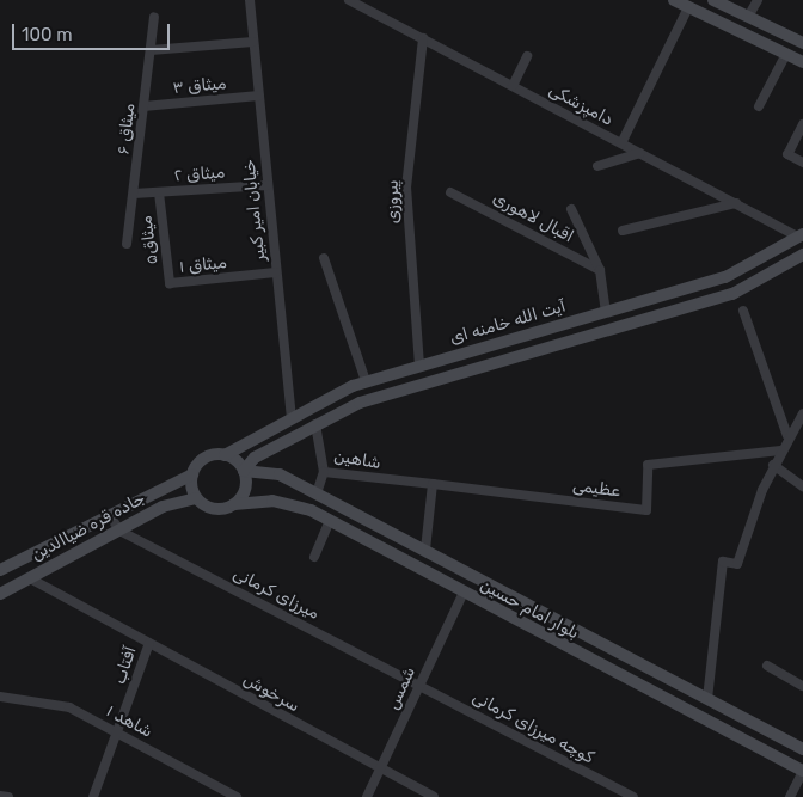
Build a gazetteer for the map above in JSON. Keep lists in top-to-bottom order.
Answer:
{
  "streets": {
    "main road": ["آیت الله خامنه ای", "جاده قره ضیاالدین", "بلوار امام حسین"],
    "street": [
      "میثاق ۳",
      "دامپزشکی",
      "میثاق ۶",
      "میثاق ۲",
      "پیروزی",
      "خیابان امیر کبیر",
      "اقبال لاهوری",
      "میثاق۵",
      "میثاق ۱",
      "شاهین",
      "عظیمی",
      "میرزای کرمانی",
      "آفتاب",
      "شمس",
      "سرخوش",
      "شاهد ۱",
      "کوچه میرزای کرمانی"
    ]
  },
  "crossings": [
    ["میثاق ۳", "میثاق ۶"],
    ["میثاق ۳", "خیابان امیر کبیر"],
    ["دامپزشکی", "پیروزی"],
    ["دامپزشکی", "آیت الله خامنه ای"],
    ["میثاق ۶", "میثاق ۲"],
    ["میثاق ۲", "خیابان امیر کبیر"],
    ["میثاق ۲", "میثاق۵"],
    ["پیروزی", "آیت الله خامنه ای"],
    ["خیابان امیر کبیر", "میثاق ۱"],
    ["خیابان امیر کبیر", "آیت الله خامنه ای"],
    ["میثاق۵", "میثاق ۱"],
    ["آیت الله خامنه ای", "شاهین"],
    ["آیت الله خامنه ای", "جاده قره ضیاالدین"],
    ["آیت الله خامنه ای", "بلوار امام حسین"],
    ["شاهین", "عظیمی"],
    ["جاده قره ضیاالدین", "میرزای کرمانی"],
    ["جاده قره ضیاالدین", "بلوار امام حسین"],
    ["جاده قره ضیاالدین", "سرخوش"],
    ["میرزای کرمانی", "شمس"],
    ["میرزای کرمانی", "کوچه میرزای کرمانی"],
    ["بلوار امام حسین", "شمس"],
    ["آفتاب", "سرخوش"],
    ["آفتاب", "شاهد ۱"],
    ["شمس", "سرخوش"],
    ["شمس", "کوچه میرزای کرمانی"]
  ],
  "scale_bar": "100 m"
}
